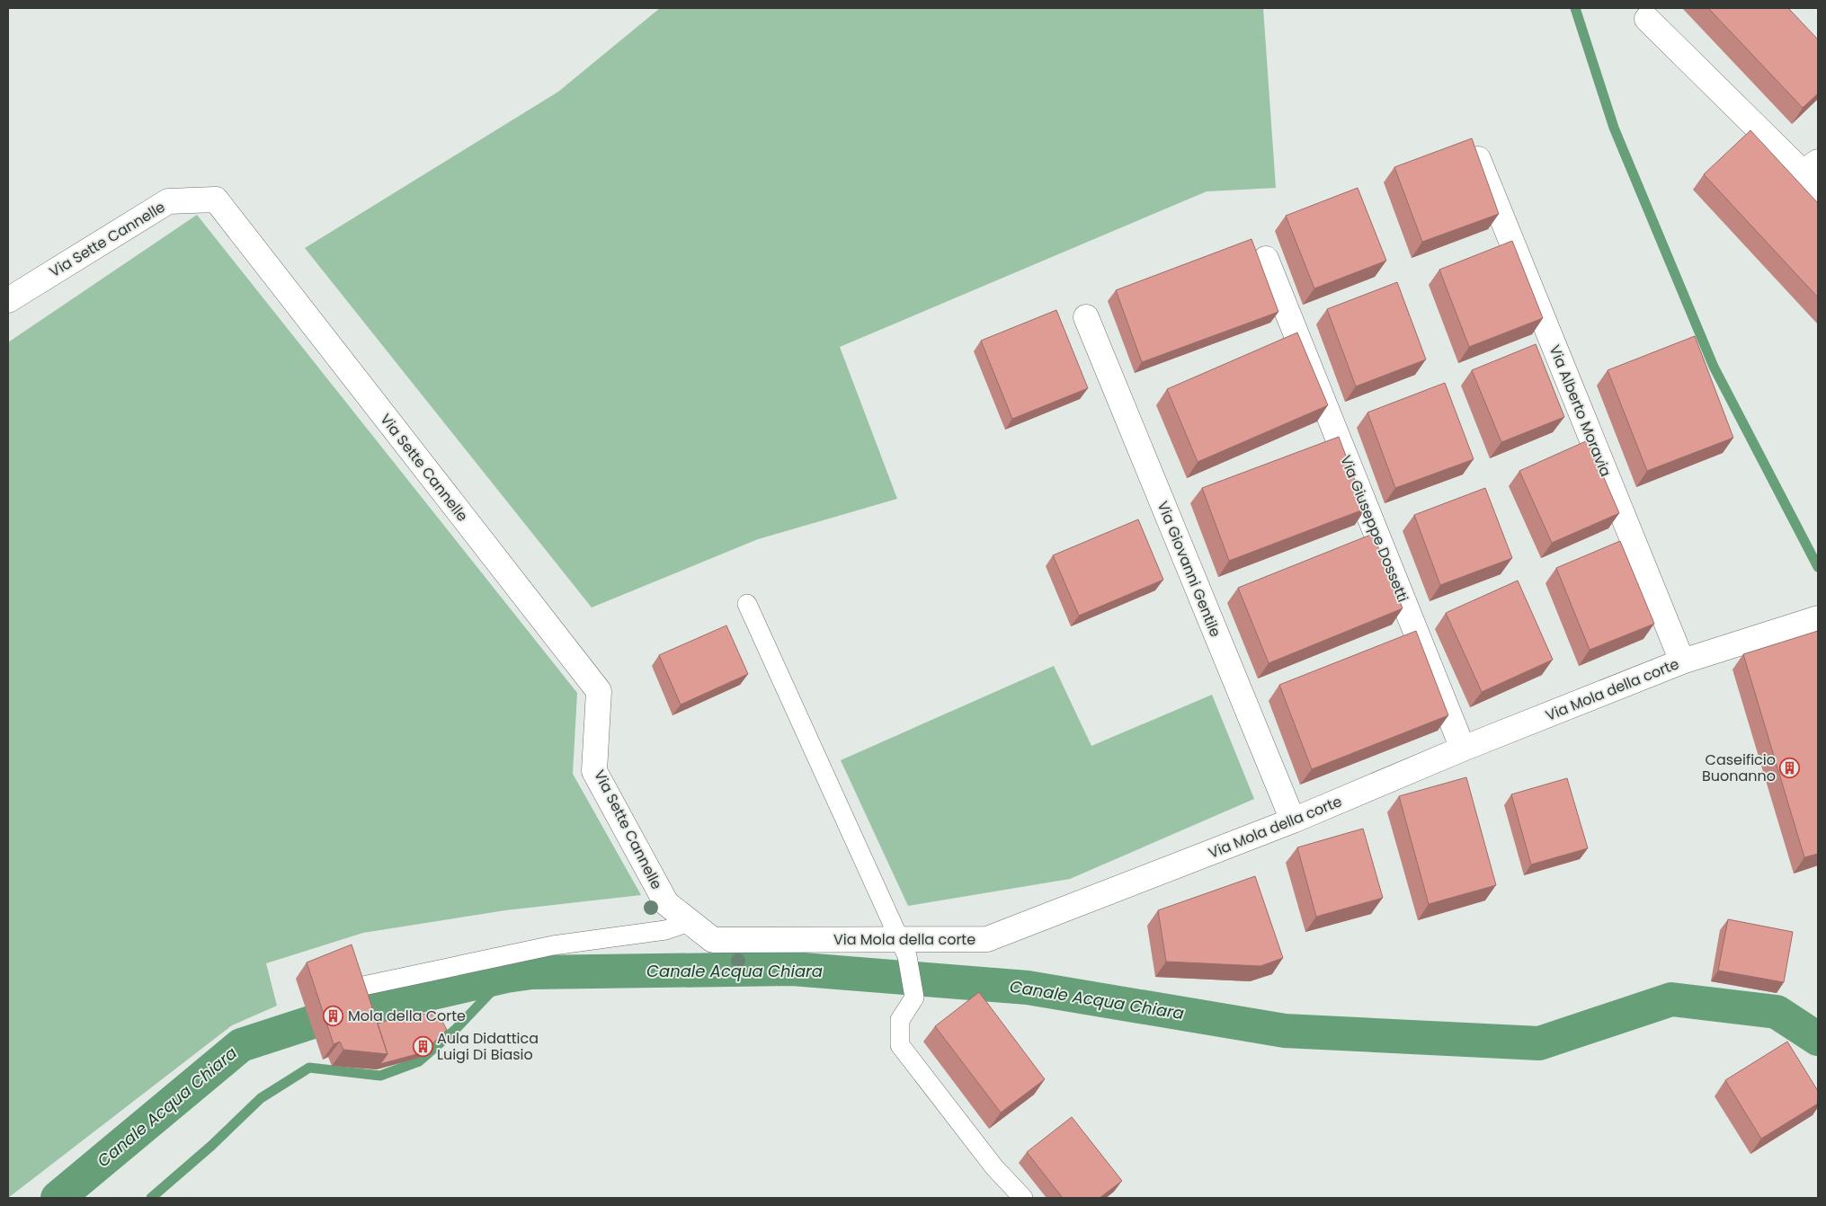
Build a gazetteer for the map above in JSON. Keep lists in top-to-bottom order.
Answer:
{
  "streets": {
    "street": [
      "Via Sette Cannelle",
      "Via Alberto Moravia",
      "Via Giuseppe Dossetti",
      "Via Giovanni Gentile",
      "Via Mola della corte"
    ]
  },
  "crossings": [
    ["Via Sette Cannelle", "Via Mola della corte"],
    ["Via Alberto Moravia", "Via Mola della corte"],
    ["Via Giuseppe Dossetti", "Via Mola della corte"],
    ["Via Giovanni Gentile", "Via Mola della corte"]
  ],
  "water": ["Canale Acqua Chiara"],
  "places": {
    "building": ["Caseificio Buonanno", "Mola della Corte", "Aula Didattica Luigi Di Biasio"]
  }
}
